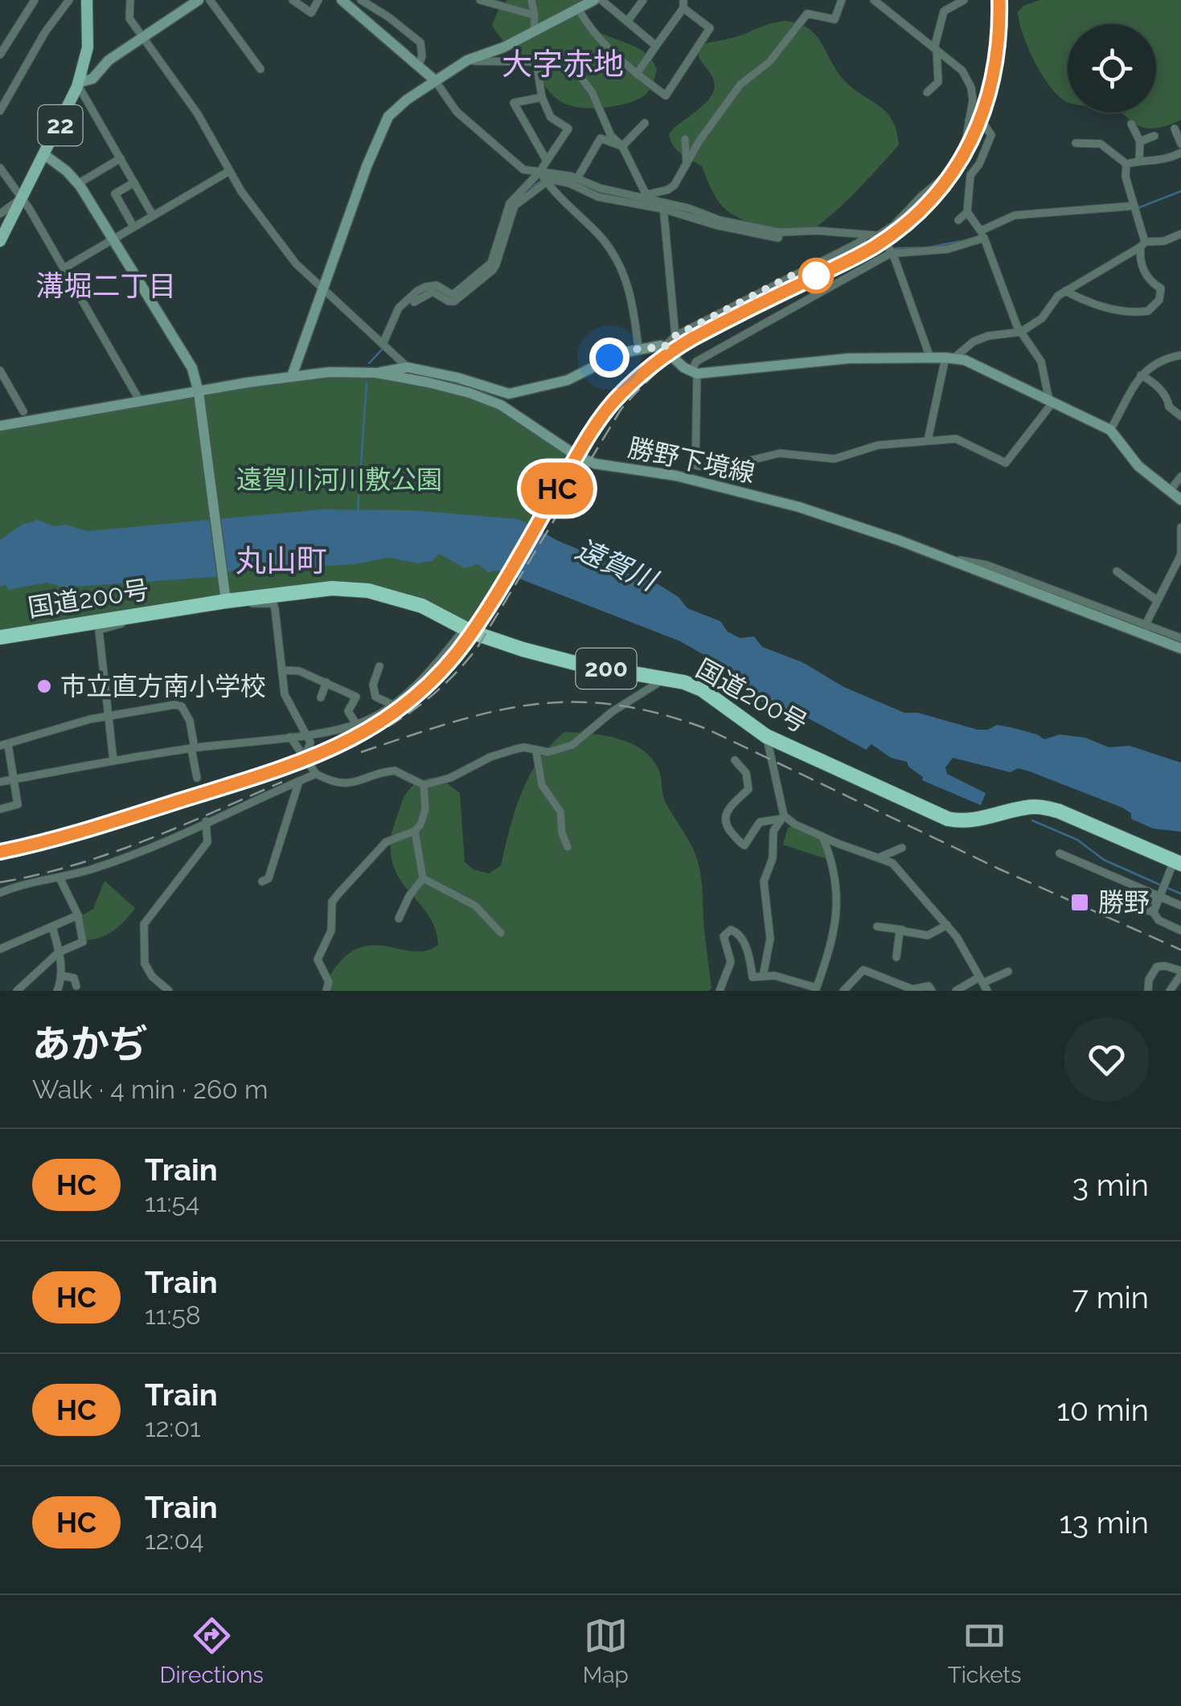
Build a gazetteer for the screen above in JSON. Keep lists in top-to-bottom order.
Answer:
{
  "streets": {
    "highway": ["国道200号", "200"],
    "main road": ["22"],
    "street": ["勝野下境線"]
  },
  "districts": ["大字赤地", "溝堀二丁目", "丸山町"],
  "water": ["遠賀川"],
  "parks": ["遠賀川河川敷公園"],
  "places": {
    "other": ["市立直方南小学校"],
    "transit": ["勝野"]
  },
  "page": {
    "on_map": "HC",
    "heading": ["あかぢ", "Walk · 4 min · 260 m"],
    "list": [
      {
        "mark": "HC",
        "name": "Train",
        "note": "11:54",
        "value": "3 min"
      },
      {
        "mark": "HC",
        "name": "Train",
        "note": "11:58",
        "value": "7 min"
      },
      {
        "mark": "HC",
        "name": "Train",
        "note": "12:01",
        "value": "10 min"
      },
      {
        "mark": "HC",
        "name": "Train",
        "note": "12:04",
        "value": "13 min"
      }
    ],
    "tabs": ["Directions", "Map", "Tickets"]
  }
}
